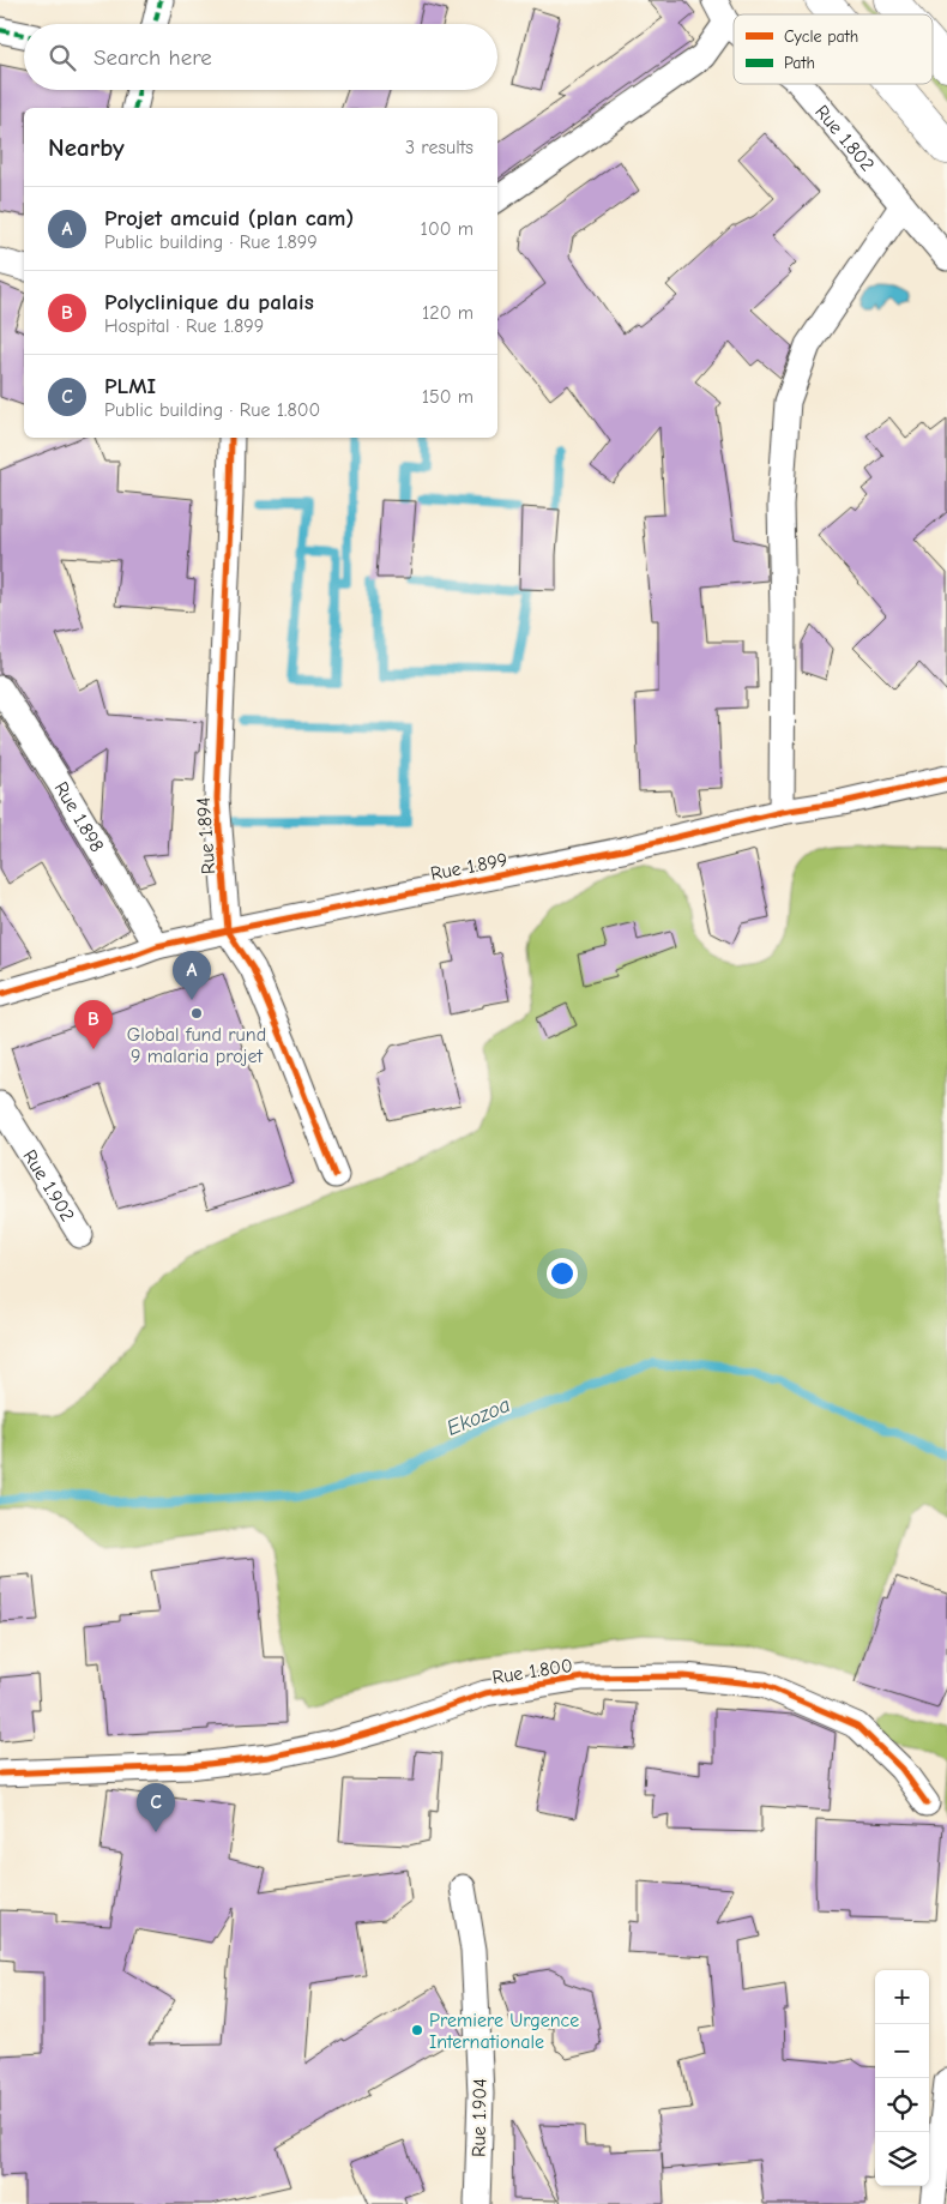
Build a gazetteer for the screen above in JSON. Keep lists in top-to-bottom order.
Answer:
{
  "streets": {
    "street": [
      "Rue 1.802",
      "Rue 1.898",
      "Rue 1.894",
      "Rue 1.899",
      "Rue 1.902",
      "Rue 1.800",
      "Rue 1.904"
    ]
  },
  "crossings": [
    ["Rue 1.898", "Rue 1.899"],
    ["Rue 1.894", "Rue 1.899"]
  ],
  "water": ["Ekozoa"],
  "places": ["Global fund rund 9 malaria projet", "Premiere Urgence Internationale"],
  "legend": ["Cycle path", "Path"],
  "page": {
    "search": "Search here",
    "heading": ["Nearby", "3 results"],
    "list": [
      {
        "mark": "A",
        "name": "Projet amcuid (plan cam)",
        "note": "Public building · Rue 1.899",
        "value": "100 m"
      },
      {
        "mark": "B",
        "name": "Polyclinique du palais",
        "note": "Hospital · Rue 1.899",
        "value": "120 m"
      },
      {
        "mark": "C",
        "name": "PLMI",
        "note": "Public building · Rue 1.800",
        "value": "150 m"
      }
    ],
    "pins": ["A", "B", "C"],
    "map_buttons": ["+", "−"]
  }
}
